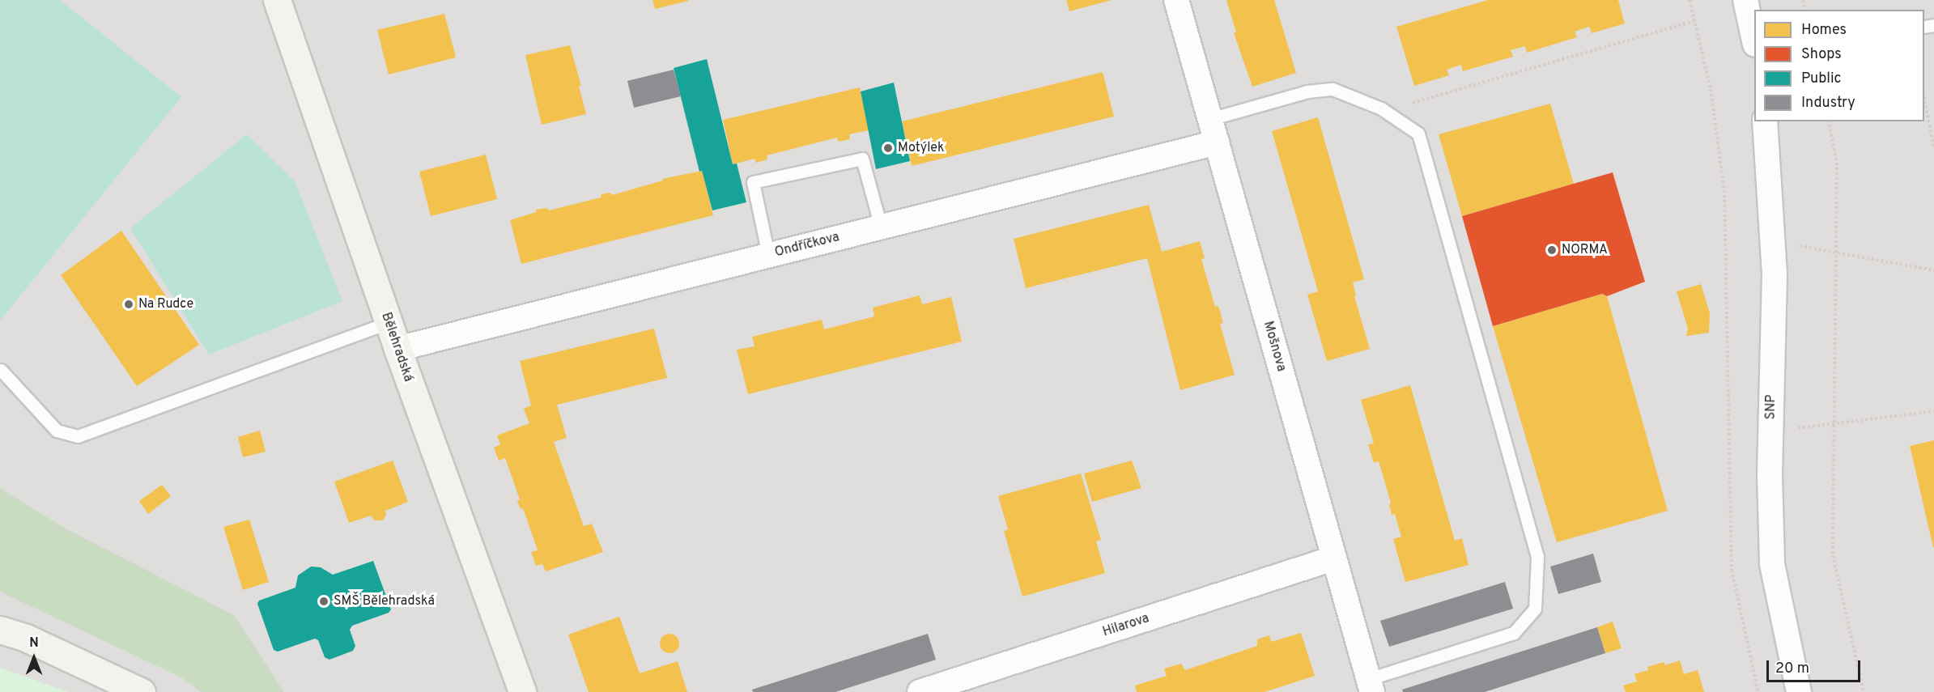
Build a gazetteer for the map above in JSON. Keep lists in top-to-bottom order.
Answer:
{
  "streets": {
    "street": [
      "Ondříčkova",
      "Mošnova",
      "Bělehradská",
      "SNP",
      "Hilarova"
    ]
  },
  "crossings": [
    ["Ondříčkova", "Mošnova"],
    ["Ondříčkova", "Bělehradská"],
    ["Mošnova", "Hilarova"]
  ],
  "places": [
    "Motýlek",
    "NORMA",
    "Na Rudce",
    "SMŠ Bělehradská"
  ],
  "legend": [
    "Homes",
    "Shops",
    "Public",
    "Industry"
  ],
  "scale_bar": "20 m",
  "north": "top"
}
